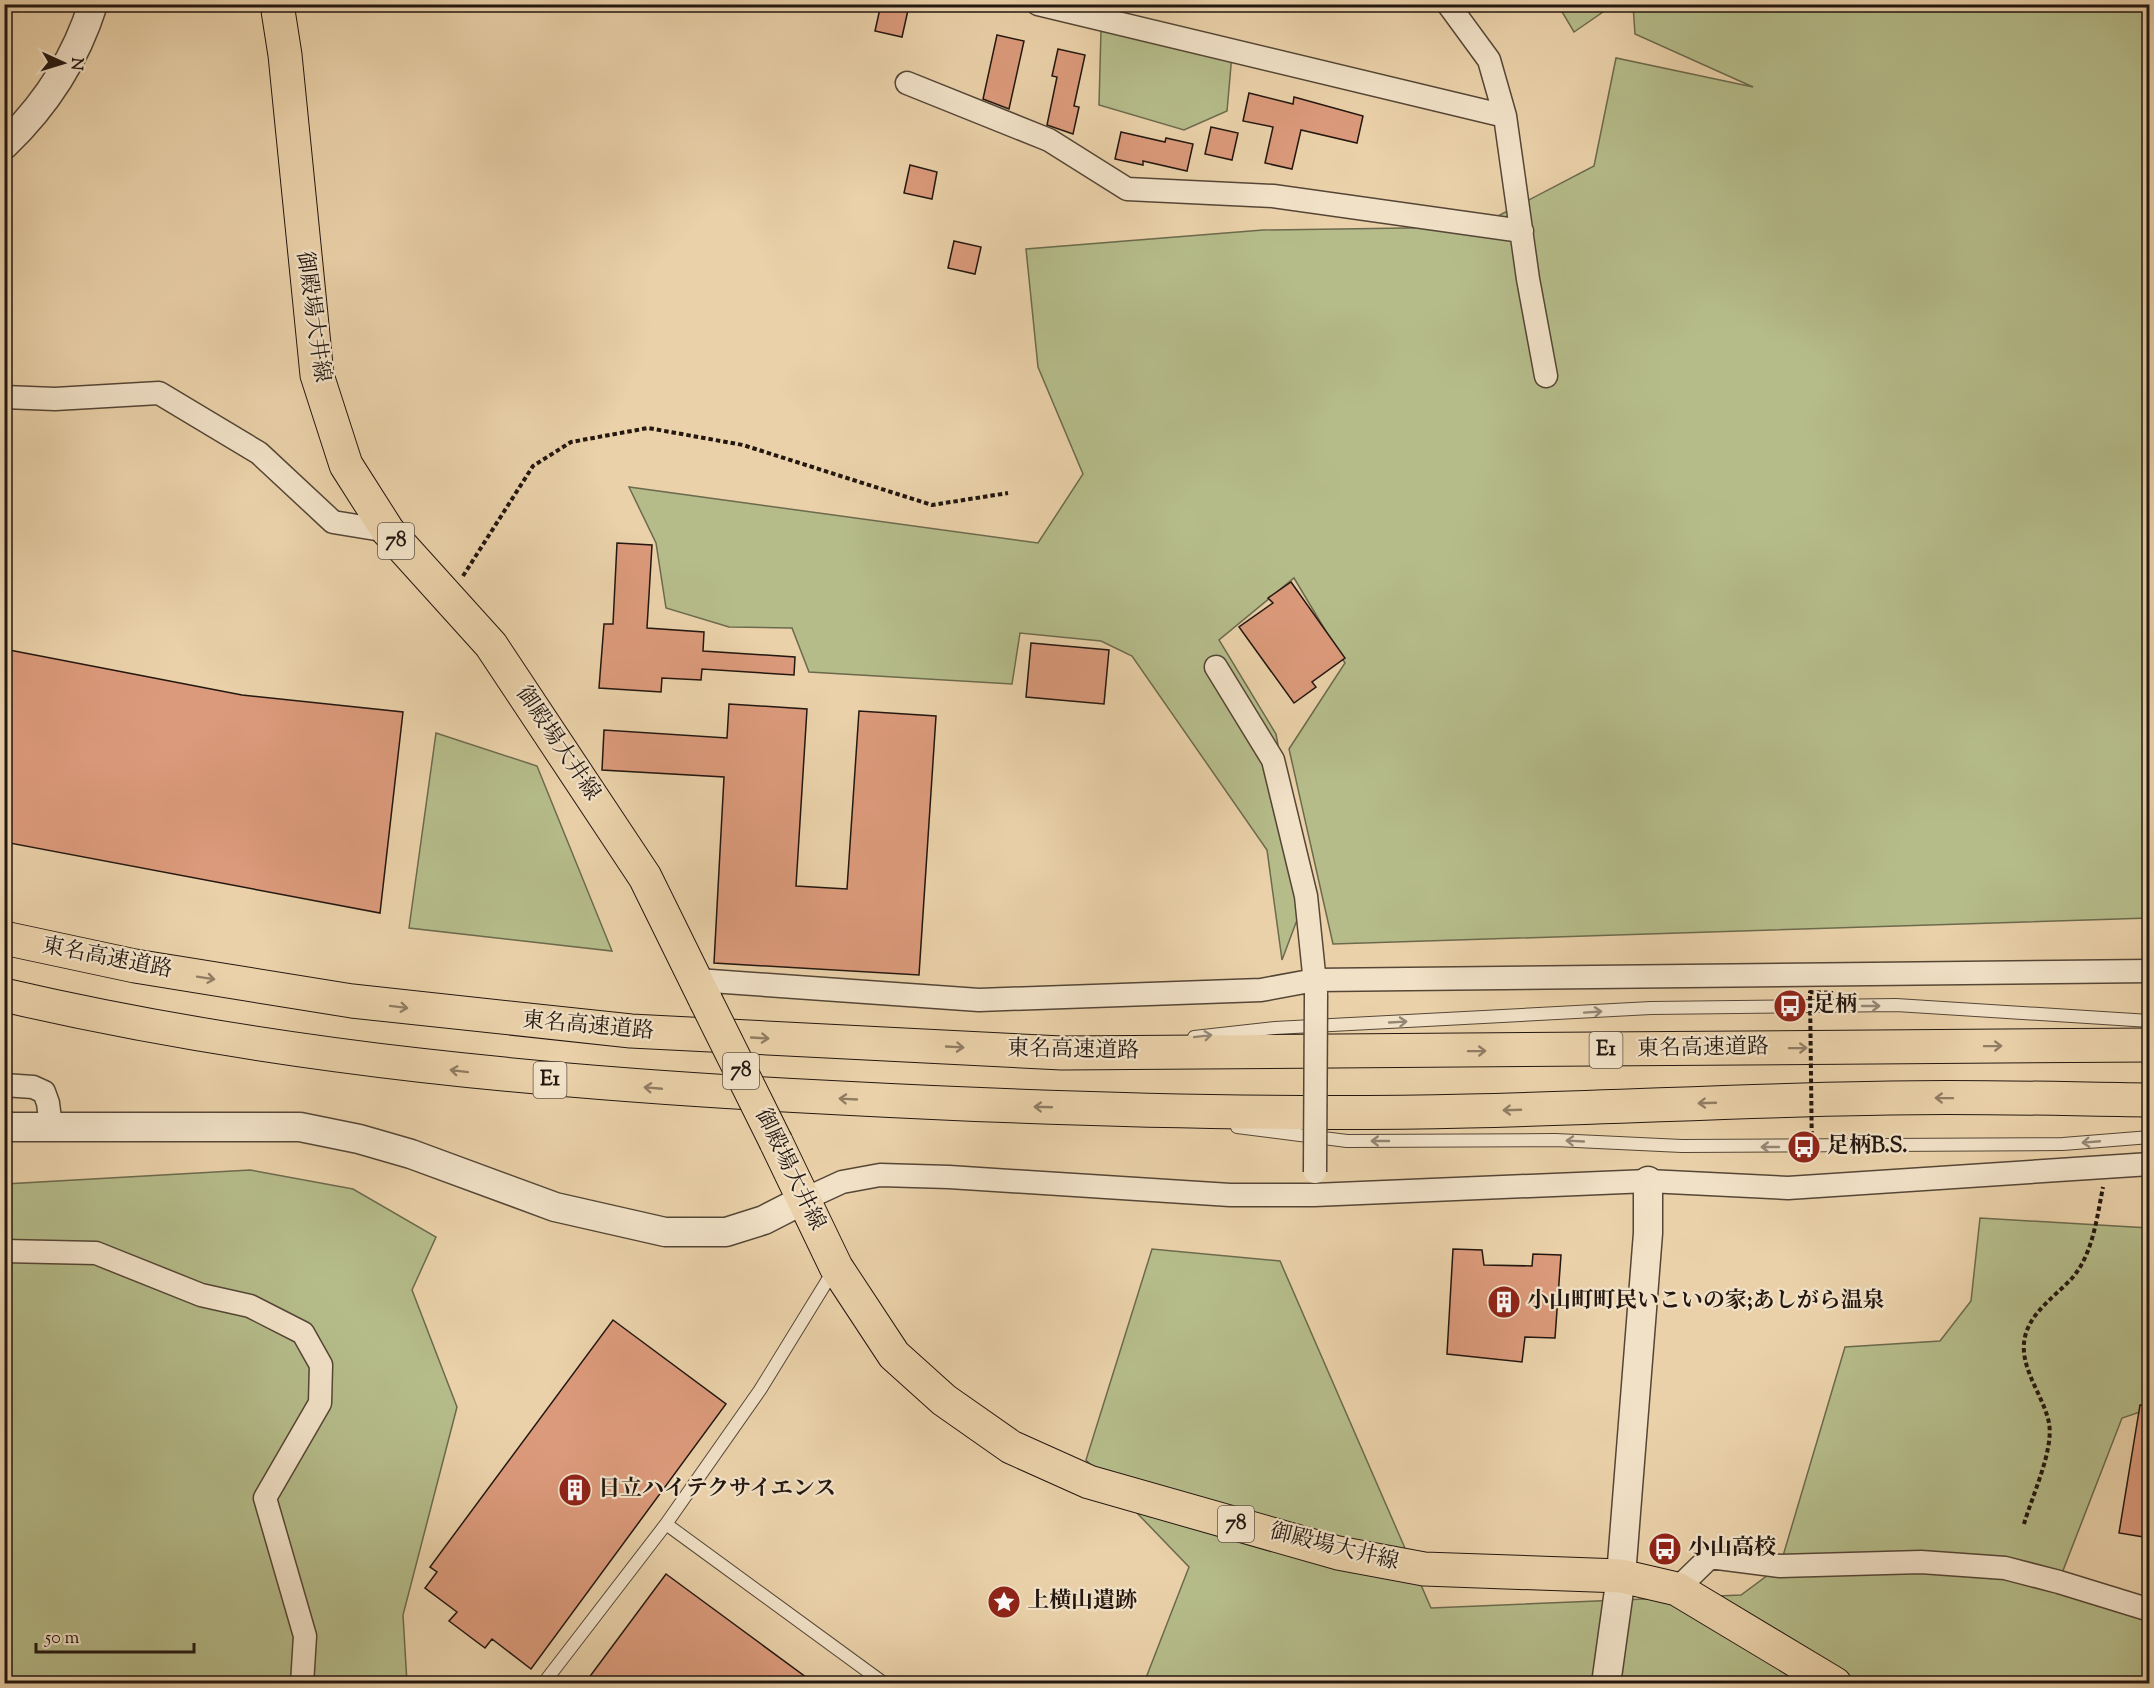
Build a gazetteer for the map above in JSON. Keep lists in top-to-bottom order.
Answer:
{
  "streets": {
    "main road": [
      "御殿場大井線",
      "78",
      "東名高速道路",
      "E1"
    ]
  },
  "places": {
    "bus stop": ["足柄", "足柄B.S.", "小山高校"],
    "building": ["小山町町民いこいの家;あしがら温泉", "日立ハイテクサイエンス"],
    "place": ["上横山遺跡"]
  },
  "scale_bar": "50 m",
  "north": "right"
}
